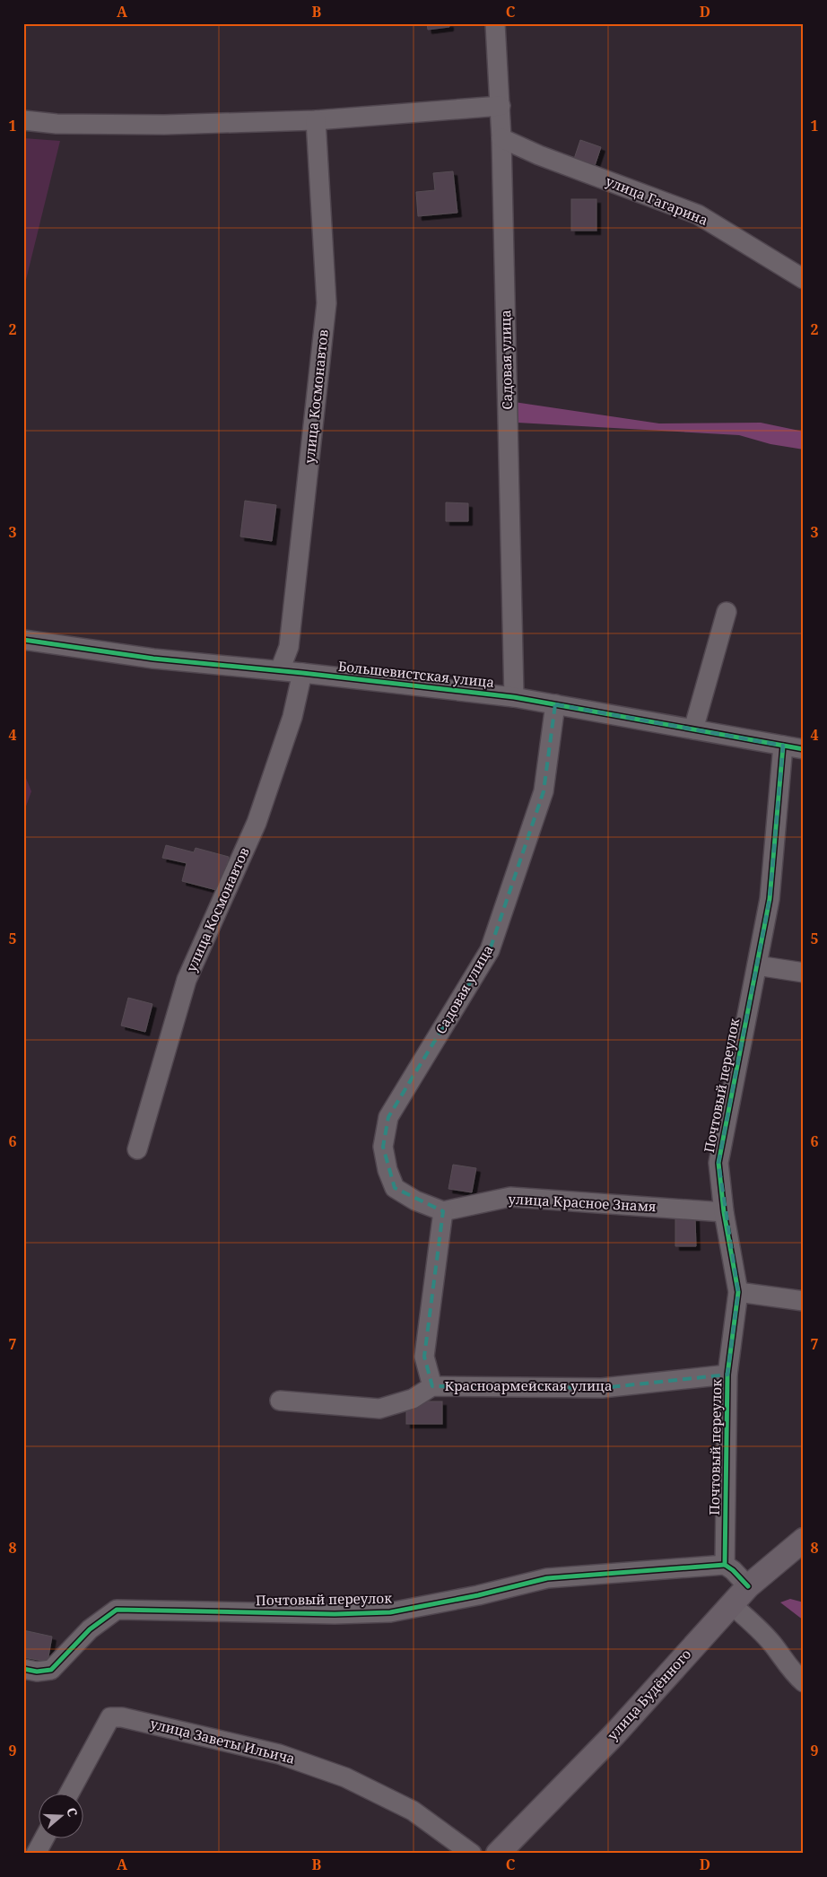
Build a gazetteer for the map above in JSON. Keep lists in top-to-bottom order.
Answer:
{
  "streets": {
    "main road": ["улица Будённого"],
    "street": [
      "улица Гагарина",
      "Садовая улица",
      "улица Космонавтов",
      "Большевистская улица",
      "Почтовый переулок",
      "улица Красное Знамя",
      "Красноармейская улица",
      "улица Заветы Ильича"
    ]
  },
  "crossings": [
    ["улица Гагарина", "Садовая улица"],
    ["Садовая улица", "Большевистская улица"],
    ["Садовая улица", "улица Красное Знамя"],
    ["улица Космонавтов", "Большевистская улица"],
    ["Большевистская улица", "Почтовый переулок"],
    ["Почтовый переулок", "улица Красное Знамя"],
    ["Почтовый переулок", "Красноармейская улица"]
  ],
  "north": "right",
  "grid": {
    "columns": [
      "A",
      "B",
      "C",
      "D"
    ],
    "rows": [
      "1",
      "2",
      "3",
      "4",
      "5",
      "6",
      "7",
      "8",
      "9"
    ]
  }
}
